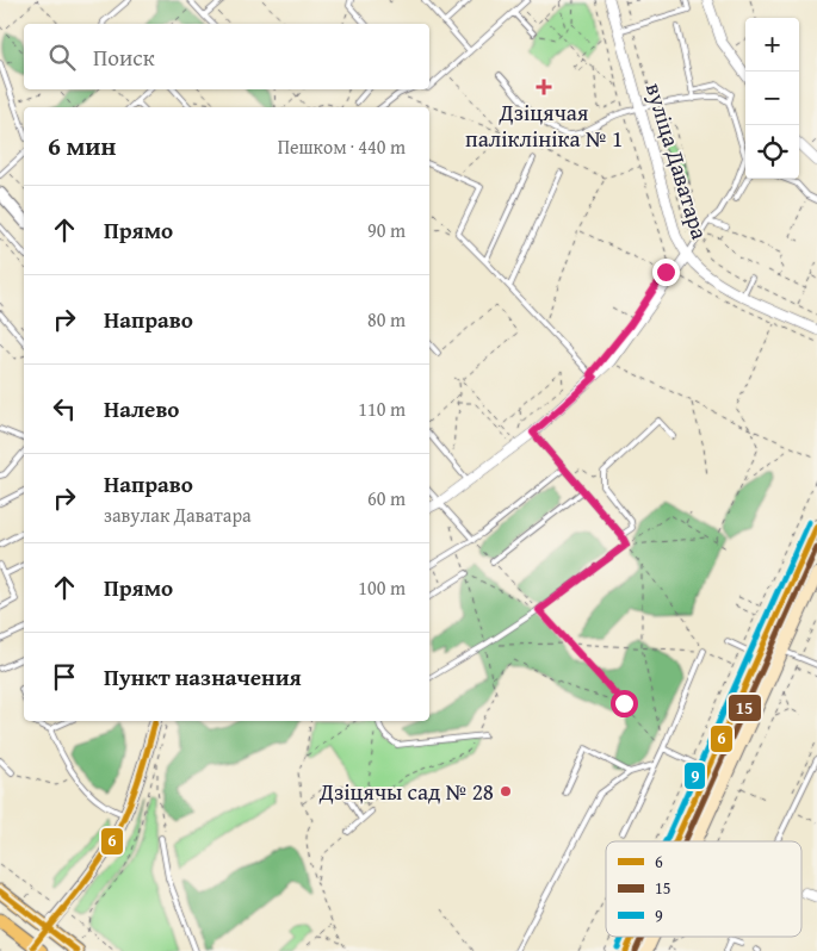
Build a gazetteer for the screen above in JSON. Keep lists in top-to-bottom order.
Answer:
{
  "streets": {
    "street": ["вуліца Даватара"]
  },
  "places": {
    "health": ["Дзіцячая паліклініка № 1"],
    "other": ["Дзіцячы сад № 28"]
  },
  "lines": ["transit line 9", "transit line 6", "transit line 15"],
  "legend": ["6", "15", "9"],
  "page": {
    "map_buttons": ["+", "−"],
    "search": "Поиск",
    "heading": ["6 мин", "Пешком · 440 m"],
    "list": [
      ["Прямо", "90 m"],
      ["Направо", "80 m"],
      ["Налево", "110 m"],
      ["Направо", "завулак Даватара", "60 m"],
      ["Прямо", "100 m"],
      "Пункт назначения"
    ]
  }
}
